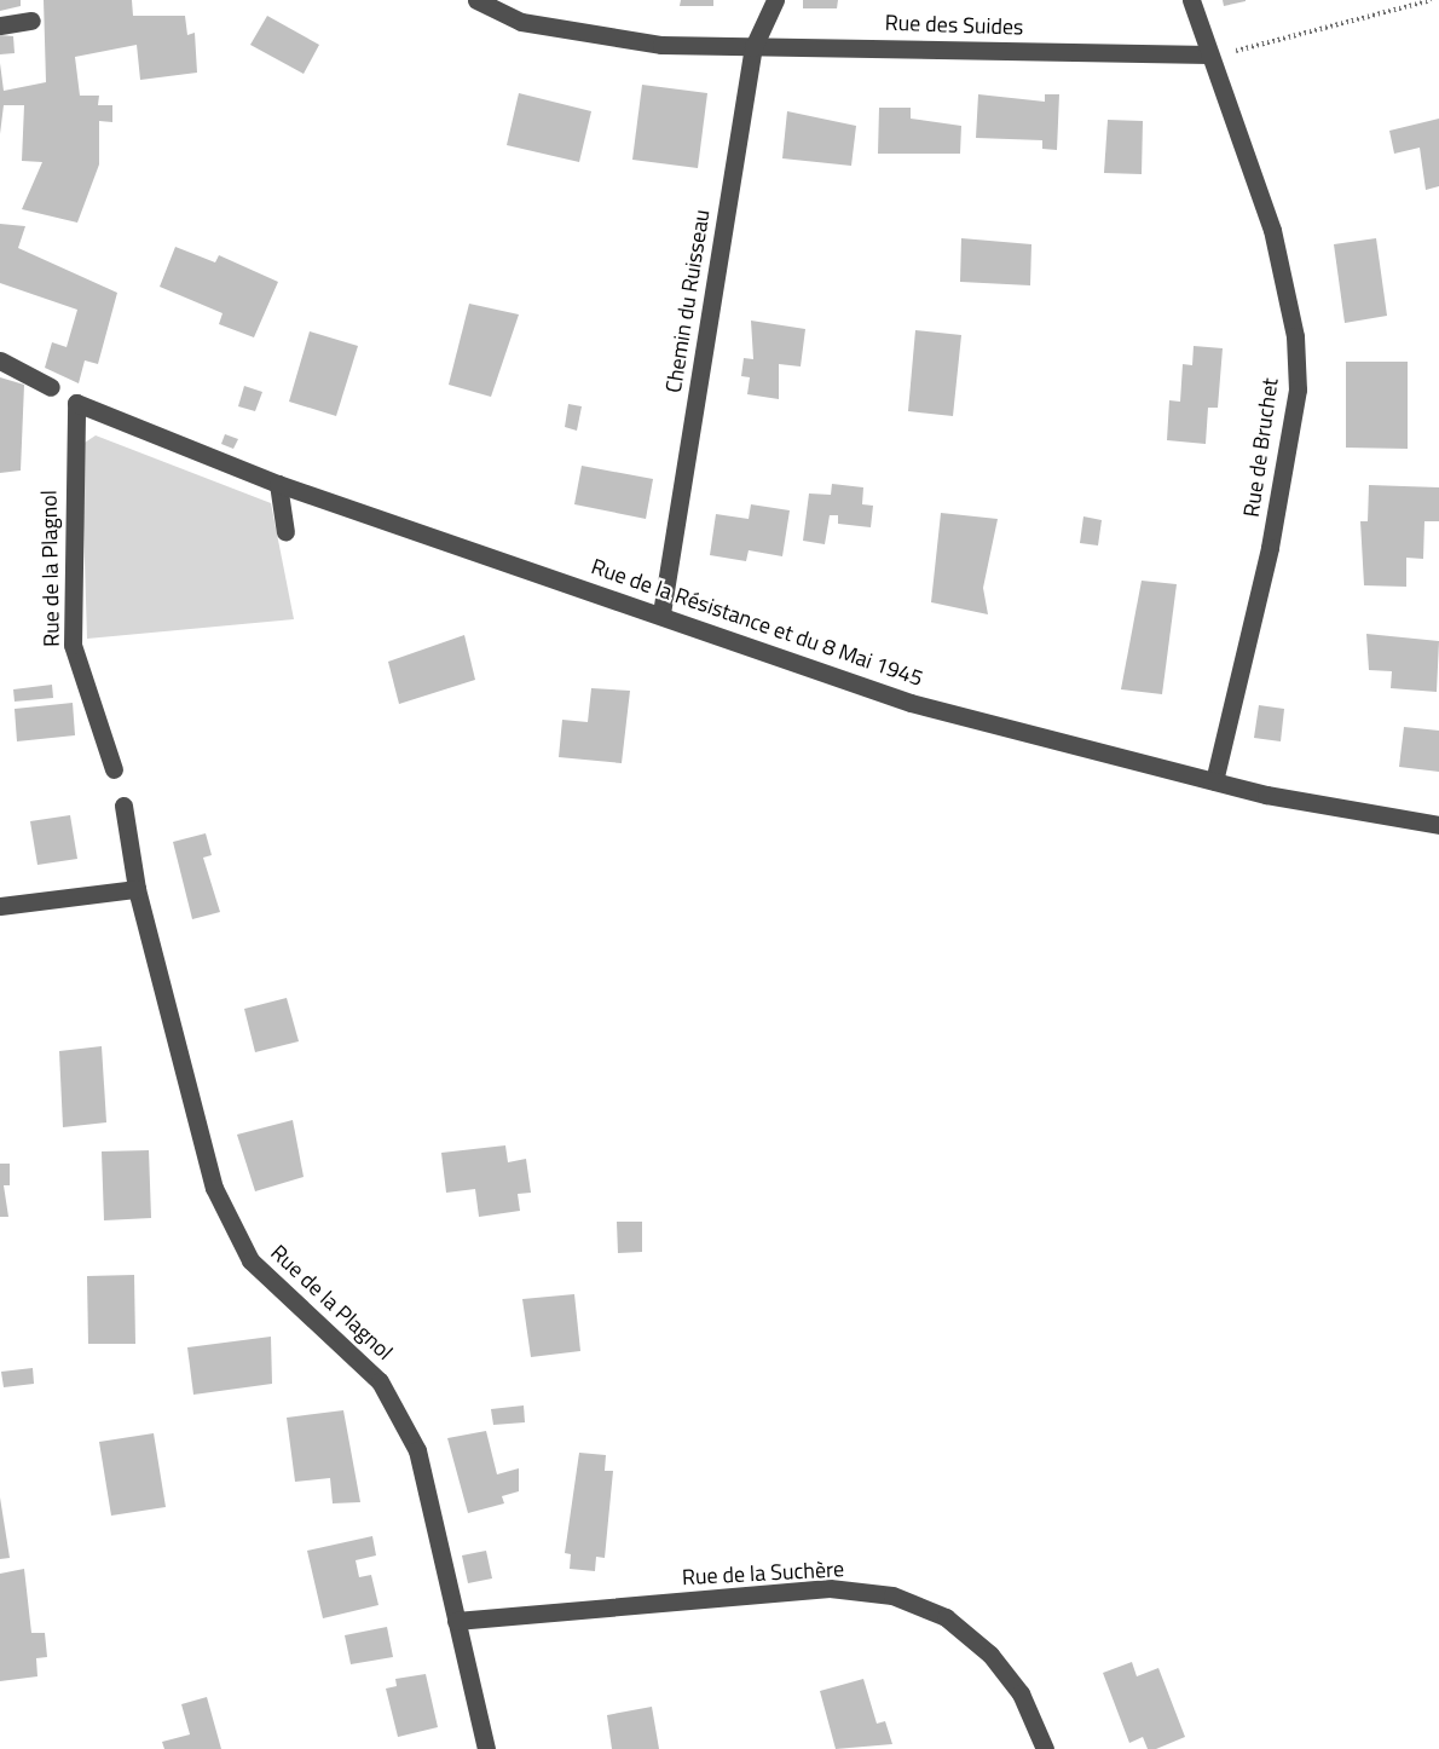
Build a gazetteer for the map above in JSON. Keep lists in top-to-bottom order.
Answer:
{
  "streets": {
    "street": [
      "Rue des Suides",
      "Chemin du Ruisseau",
      "Rue de Bruchet",
      "Rue de la Plagnol",
      "Rue de la Résistance et du 8 Mai 1945",
      "Rue de la Suchère"
    ]
  },
  "crossings": [
    ["Rue des Suides", "Chemin du Ruisseau"],
    ["Rue des Suides", "Rue de Bruchet"],
    ["Chemin du Ruisseau", "Rue de la Résistance et du 8 Mai 1945"],
    ["Rue de Bruchet", "Rue de la Résistance et du 8 Mai 1945"],
    ["Rue de la Plagnol", "Rue de la Résistance et du 8 Mai 1945"],
    ["Rue de la Plagnol", "Rue de la Suchère"]
  ]
}
